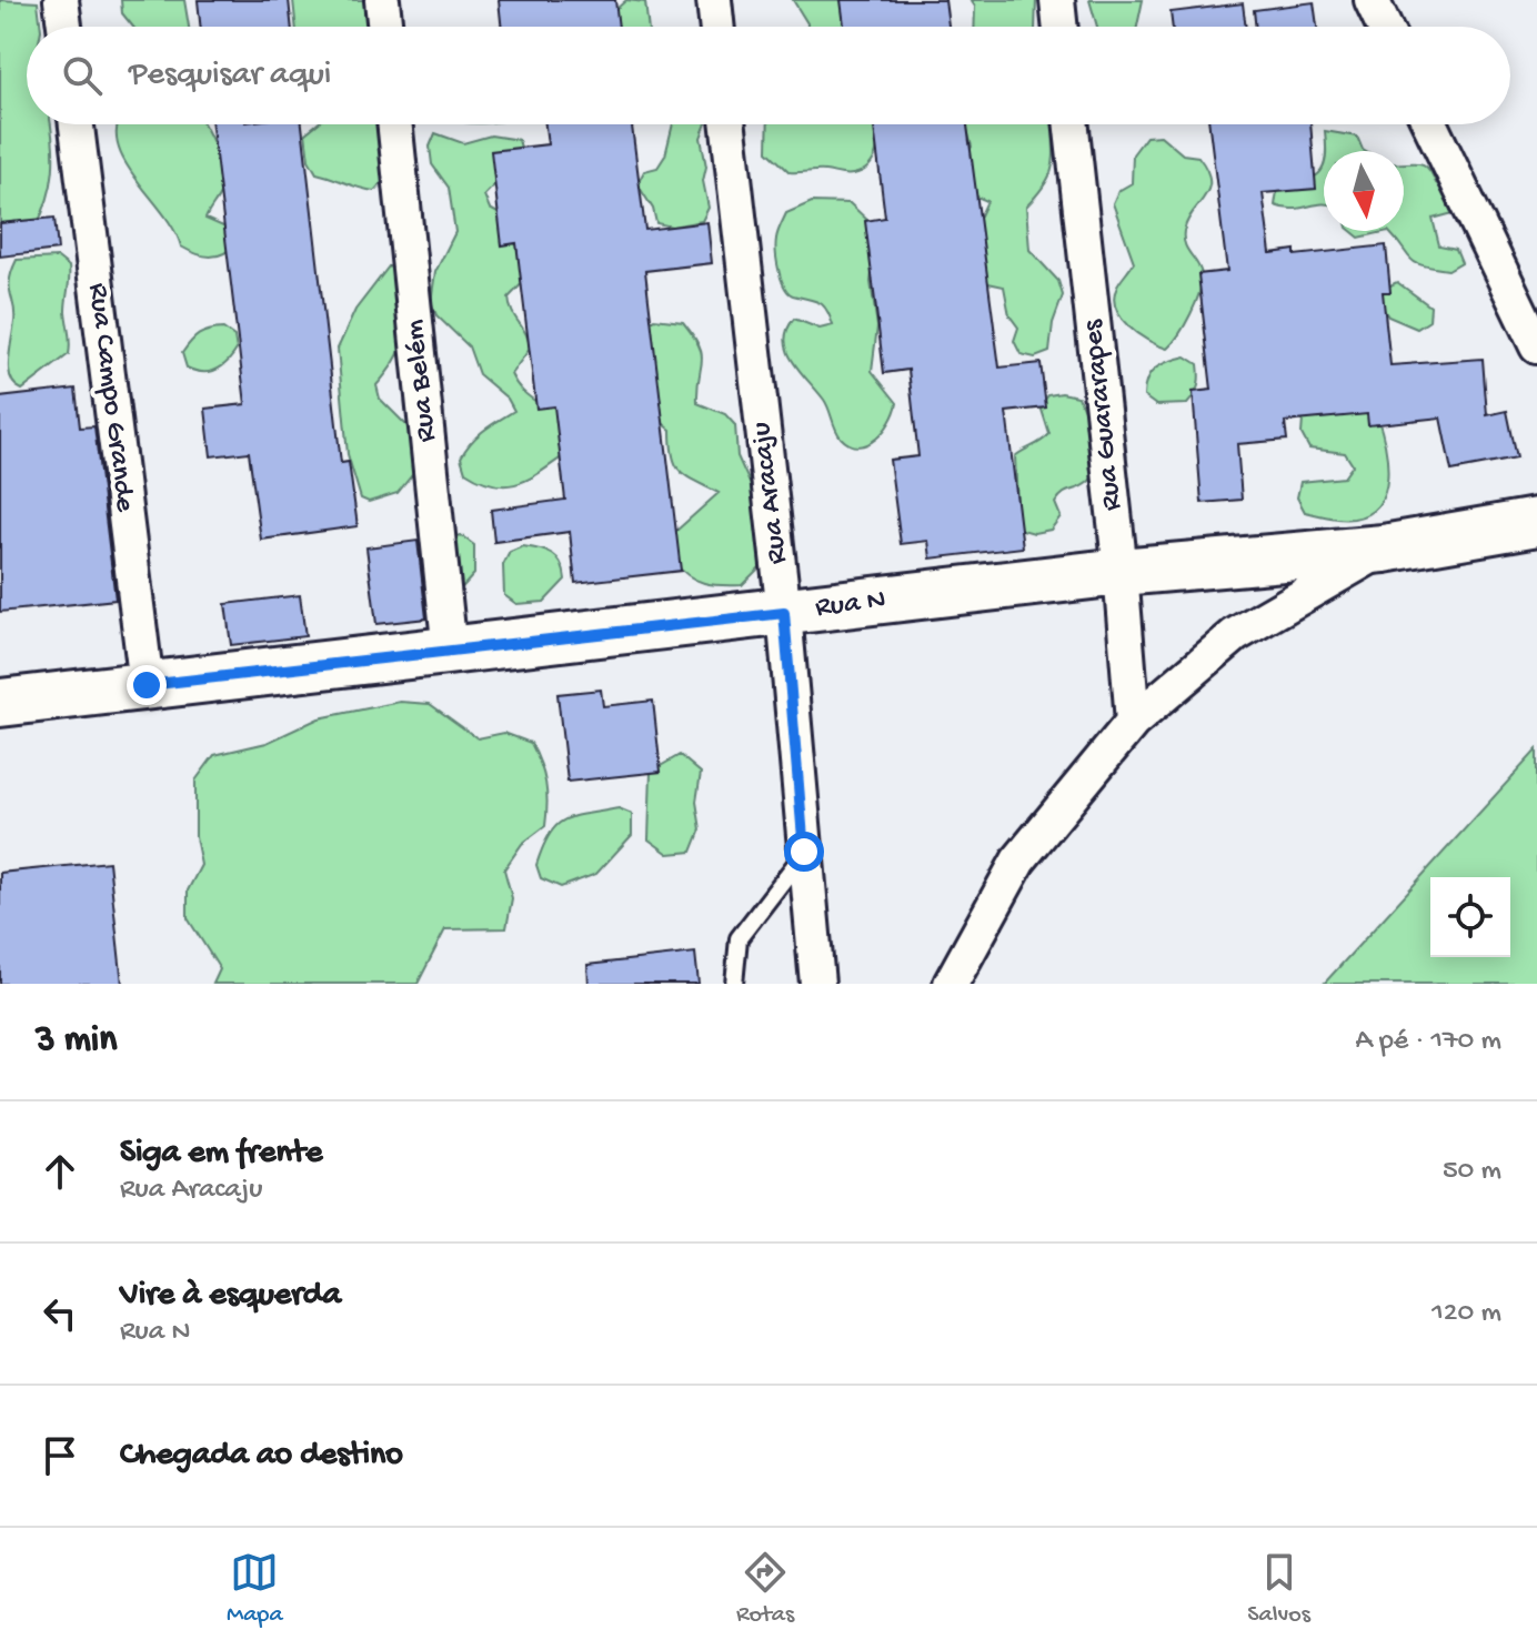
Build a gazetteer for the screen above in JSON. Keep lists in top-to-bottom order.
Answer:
{
  "streets": {
    "street": [
      "Rua Belém",
      "Rua Campo Grande",
      "Rua Guararapes",
      "Rua Aracaju",
      "Rua N"
    ]
  },
  "crossings": [
    ["Rua Belém", "Rua N"],
    ["Rua Campo Grande", "Rua N"],
    ["Rua Guararapes", "Rua N"],
    ["Rua Aracaju", "Rua N"]
  ],
  "north": "bottom",
  "page": {
    "search": "Pesquisar aqui",
    "heading": ["3 min", "A pé · 170 m"],
    "list": [
      ["Siga em frente", "Rua Aracaju", "50 m"],
      ["Vire à esquerda", "Rua N", "120 m"],
      "Chegada ao destino"
    ],
    "nav": ["Mapa", "Rotas", "Salvos"]
  }
}
